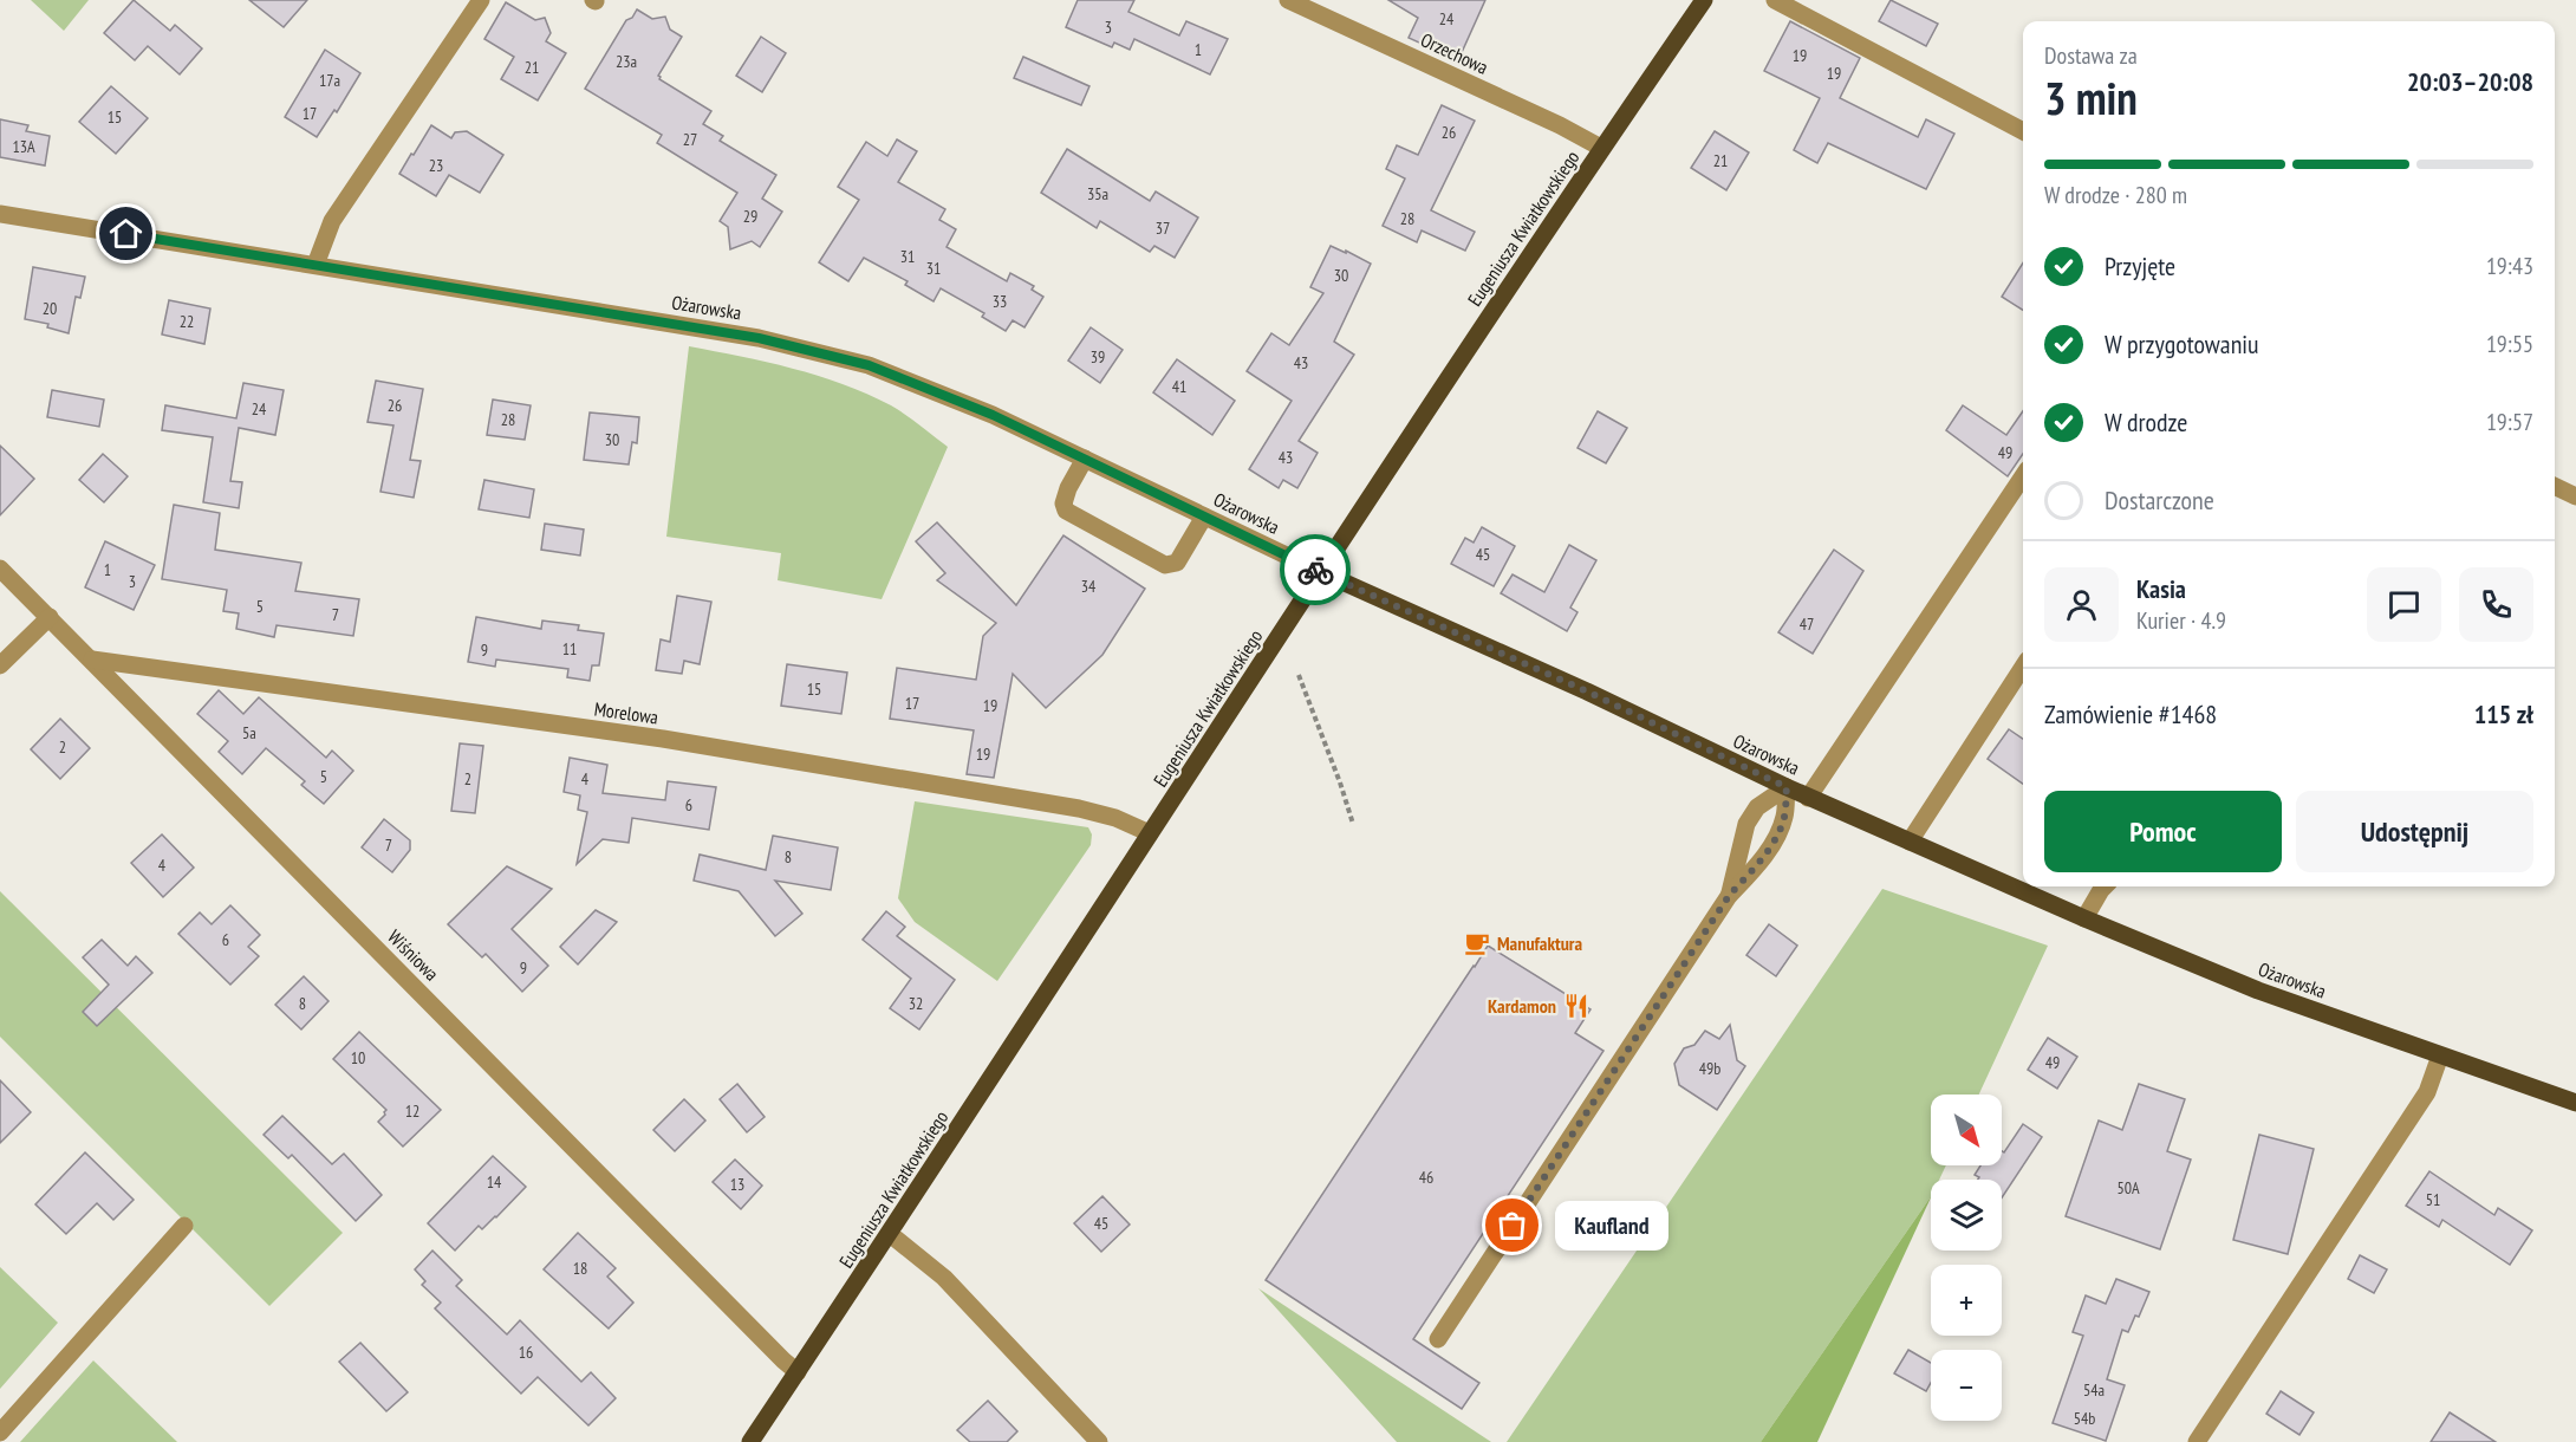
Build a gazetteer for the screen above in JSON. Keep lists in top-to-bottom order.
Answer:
{
  "streets": {
    "main road": ["Eugeniusza Kwiatkowskiego", "Ożarowska"],
    "street": ["Orzechowa", "Morelowa", "Wiśniowa"]
  },
  "crossings": [
    ["Orzechowa", "Eugeniusza Kwiatkowskiego"],
    ["Eugeniusza Kwiatkowskiego", "Ożarowska"],
    ["Eugeniusza Kwiatkowskiego", "Morelowa"],
    ["Eugeniusza Kwiatkowskiego", "Wiśniowa"],
    ["Morelowa", "Wiśniowa"]
  ],
  "places": {
    "cafe": ["Manufaktura"],
    "restaurant": ["Kardamon"],
    "other": ["Kaufland"]
  },
  "house_numbers": [
    "24",
    "3",
    "1",
    "19",
    "23a",
    "21",
    "19",
    "17a",
    "17",
    "15",
    "26",
    "27",
    "13A",
    "21",
    "23",
    "35a",
    "29",
    "28",
    "37",
    "31",
    "31",
    "30",
    "33",
    "20",
    "22",
    "39",
    "43",
    "41",
    "26",
    "24",
    "28",
    "30",
    "49",
    "43",
    "45",
    "1",
    "3",
    "34",
    "5",
    "7",
    "47",
    "11",
    "9",
    "15",
    "17",
    "19",
    "5a",
    "2",
    "19",
    "5",
    "2",
    "4",
    "6",
    "7",
    "8",
    "4",
    "6",
    "9",
    "8",
    "32",
    "10",
    "49",
    "49b",
    "12",
    "46",
    "14",
    "13",
    "50A",
    "51",
    "45",
    "18",
    "16",
    "54a",
    "54b"
  ],
  "north": "bottom right",
  "page": {
    "heading": ["3 min", "Dostawa za", "20:03–20:08"],
    "panel": [
      "Kasia",
      "Kurier · 4.9",
      "Zamówienie #1468",
      "115 zł"
    ],
    "bar": "W drodze · 280 m",
    "list": [
      ["Przyjęte", "19:43"],
      ["W przygotowaniu", "19:55"],
      ["W drodze", "19:57"],
      "Dostarczone"
    ],
    "buttons": ["Pomoc", "Udostępnij"],
    "map_buttons": ["+", "−"],
    "bubble": "Kaufland"
  }
}
